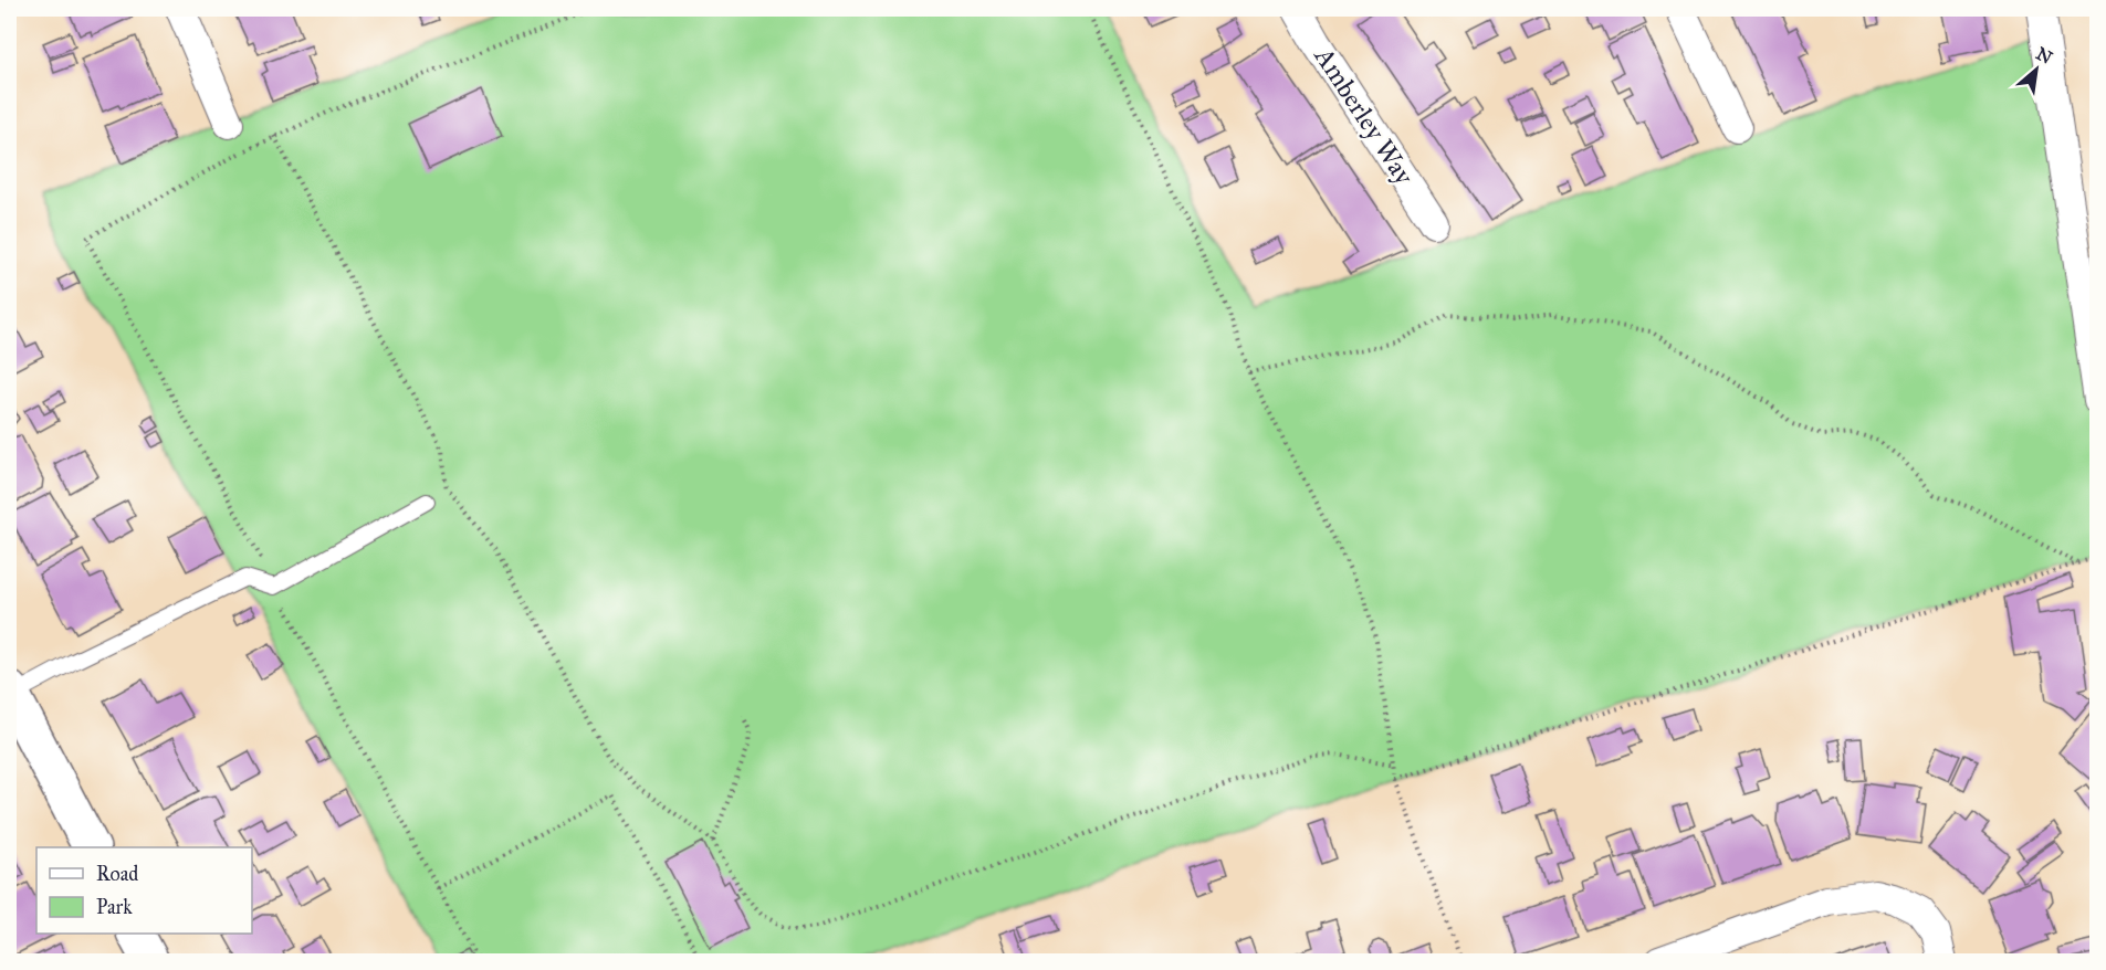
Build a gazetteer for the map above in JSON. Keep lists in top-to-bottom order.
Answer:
{
  "streets": {
    "street": ["Amberley Way"]
  },
  "legend": ["Road", "Park"],
  "north": "top right"
}
